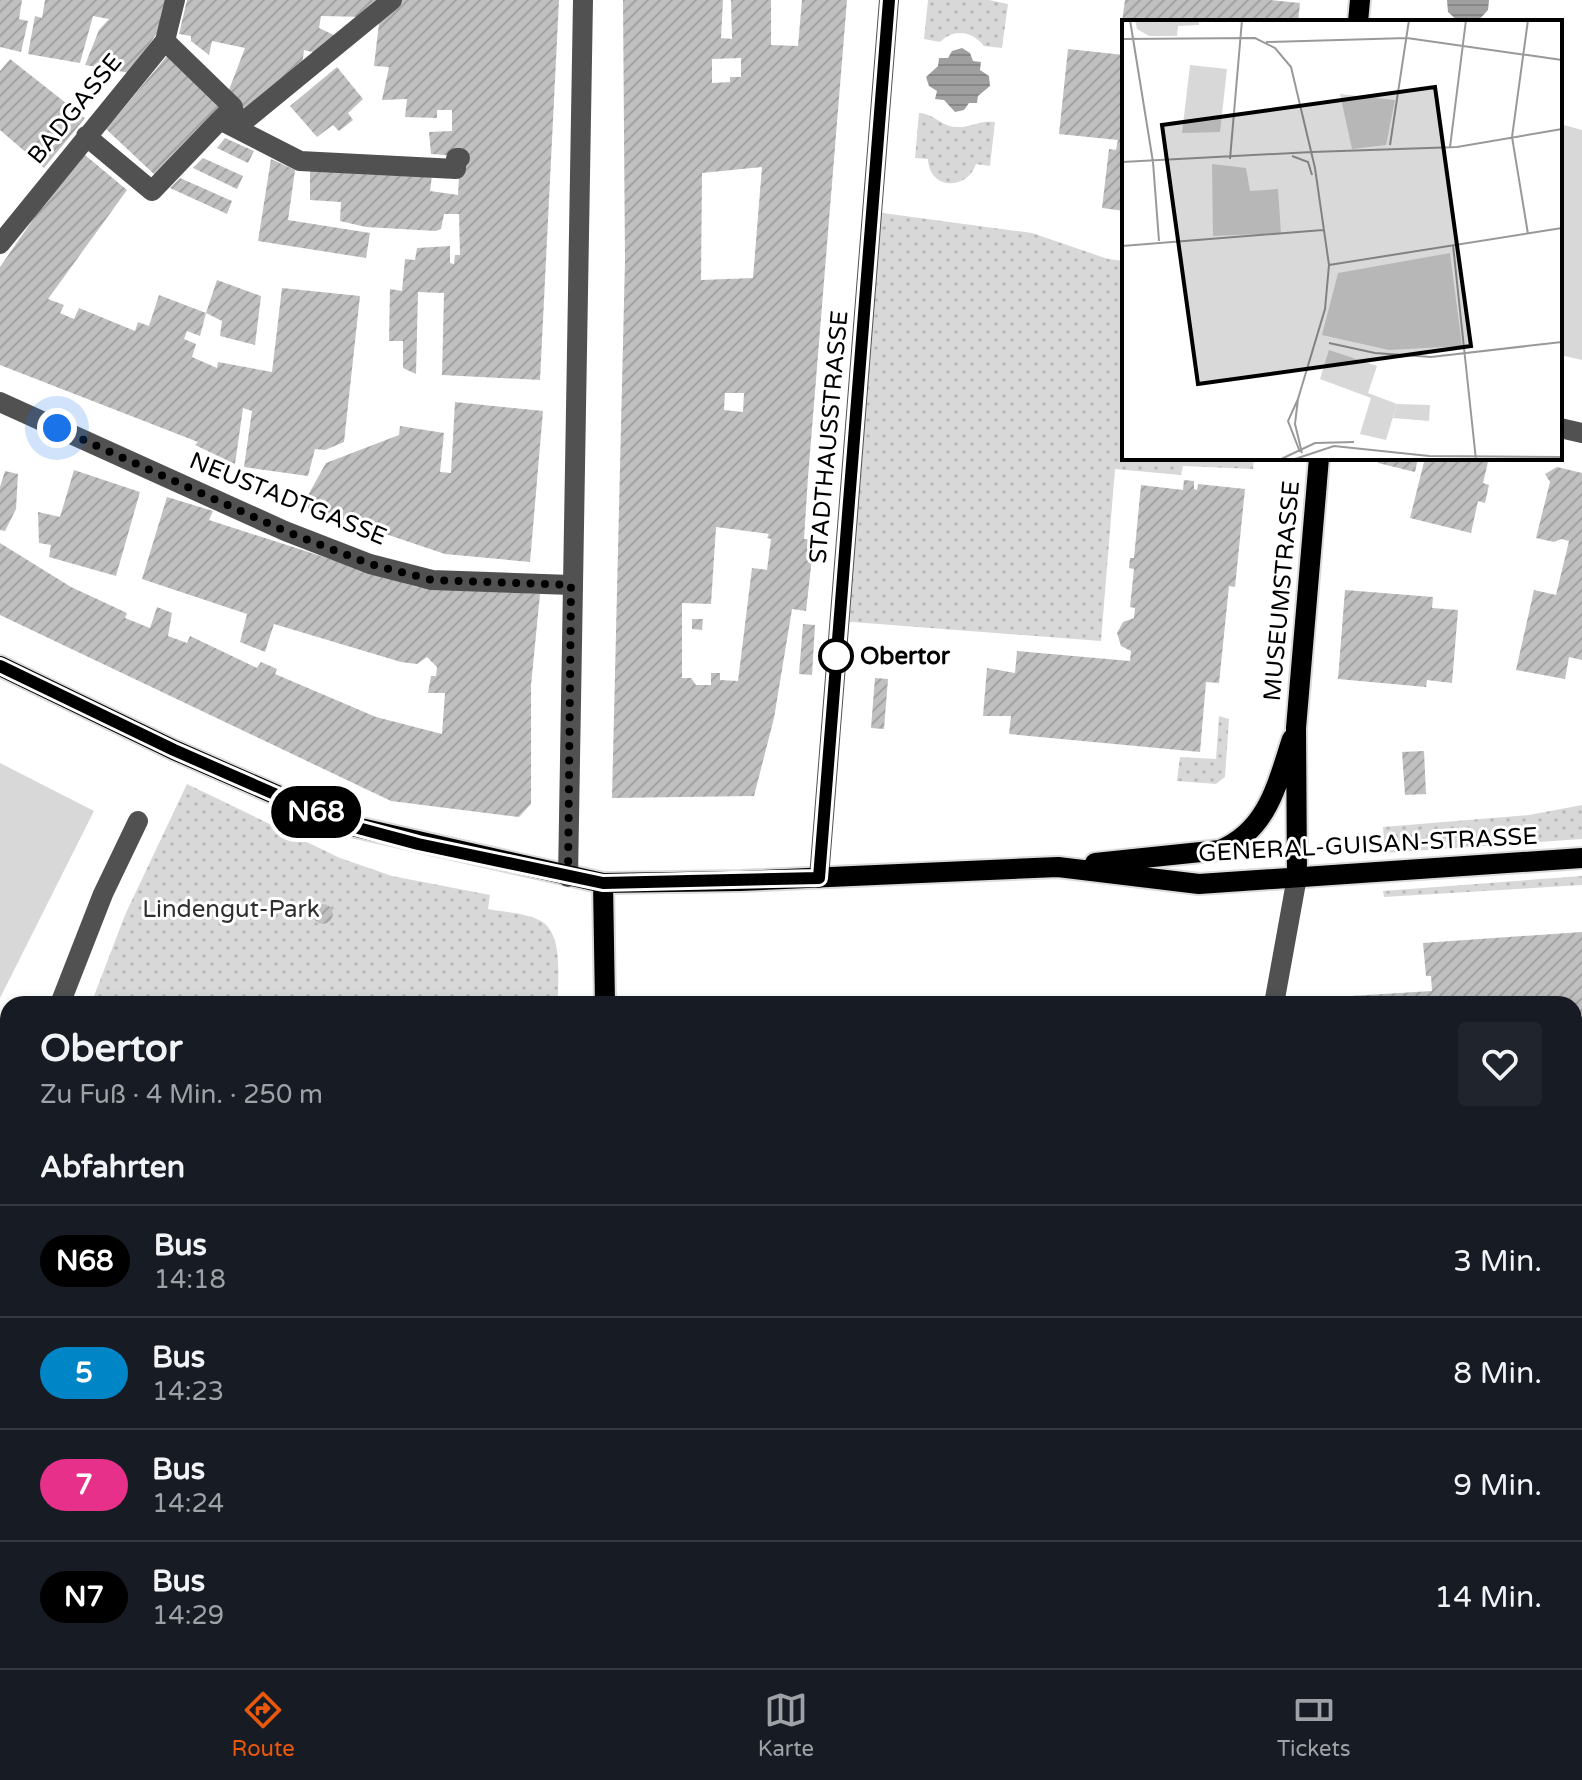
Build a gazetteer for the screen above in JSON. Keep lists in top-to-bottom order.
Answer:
{
  "streets": {
    "main road": ["MUSEUMSTRASSE", "GENERAL-GUISAN-STRASSE"],
    "street": ["BADGASSE", "STADTHAUSSTRASSE", "NEUSTADTGASSE"]
  },
  "crossings": [
    ["STADTHAUSSTRASSE", "GENERAL-GUISAN-STRASSE"]
  ],
  "parks": ["Lindengut-Park"],
  "places": ["Obertor"],
  "lines": ["bus line N68"],
  "page": {
    "on_map": "N68",
    "heading": [
      ["Obertor", "Zu Fuß · 4 Min. · 250 m"],
      "Abfahrten"
    ],
    "list": [
      {
        "mark": "N68",
        "name": "Bus",
        "note": "14:18",
        "value": "3 Min."
      },
      {
        "mark": "5",
        "name": "Bus",
        "note": "14:23",
        "value": "8 Min."
      },
      {
        "mark": "7",
        "name": "Bus",
        "note": "14:24",
        "value": "9 Min."
      },
      {
        "mark": "N7",
        "name": "Bus",
        "note": "14:29",
        "value": "14 Min."
      }
    ],
    "tabs": ["Route", "Karte", "Tickets"]
  }
}
